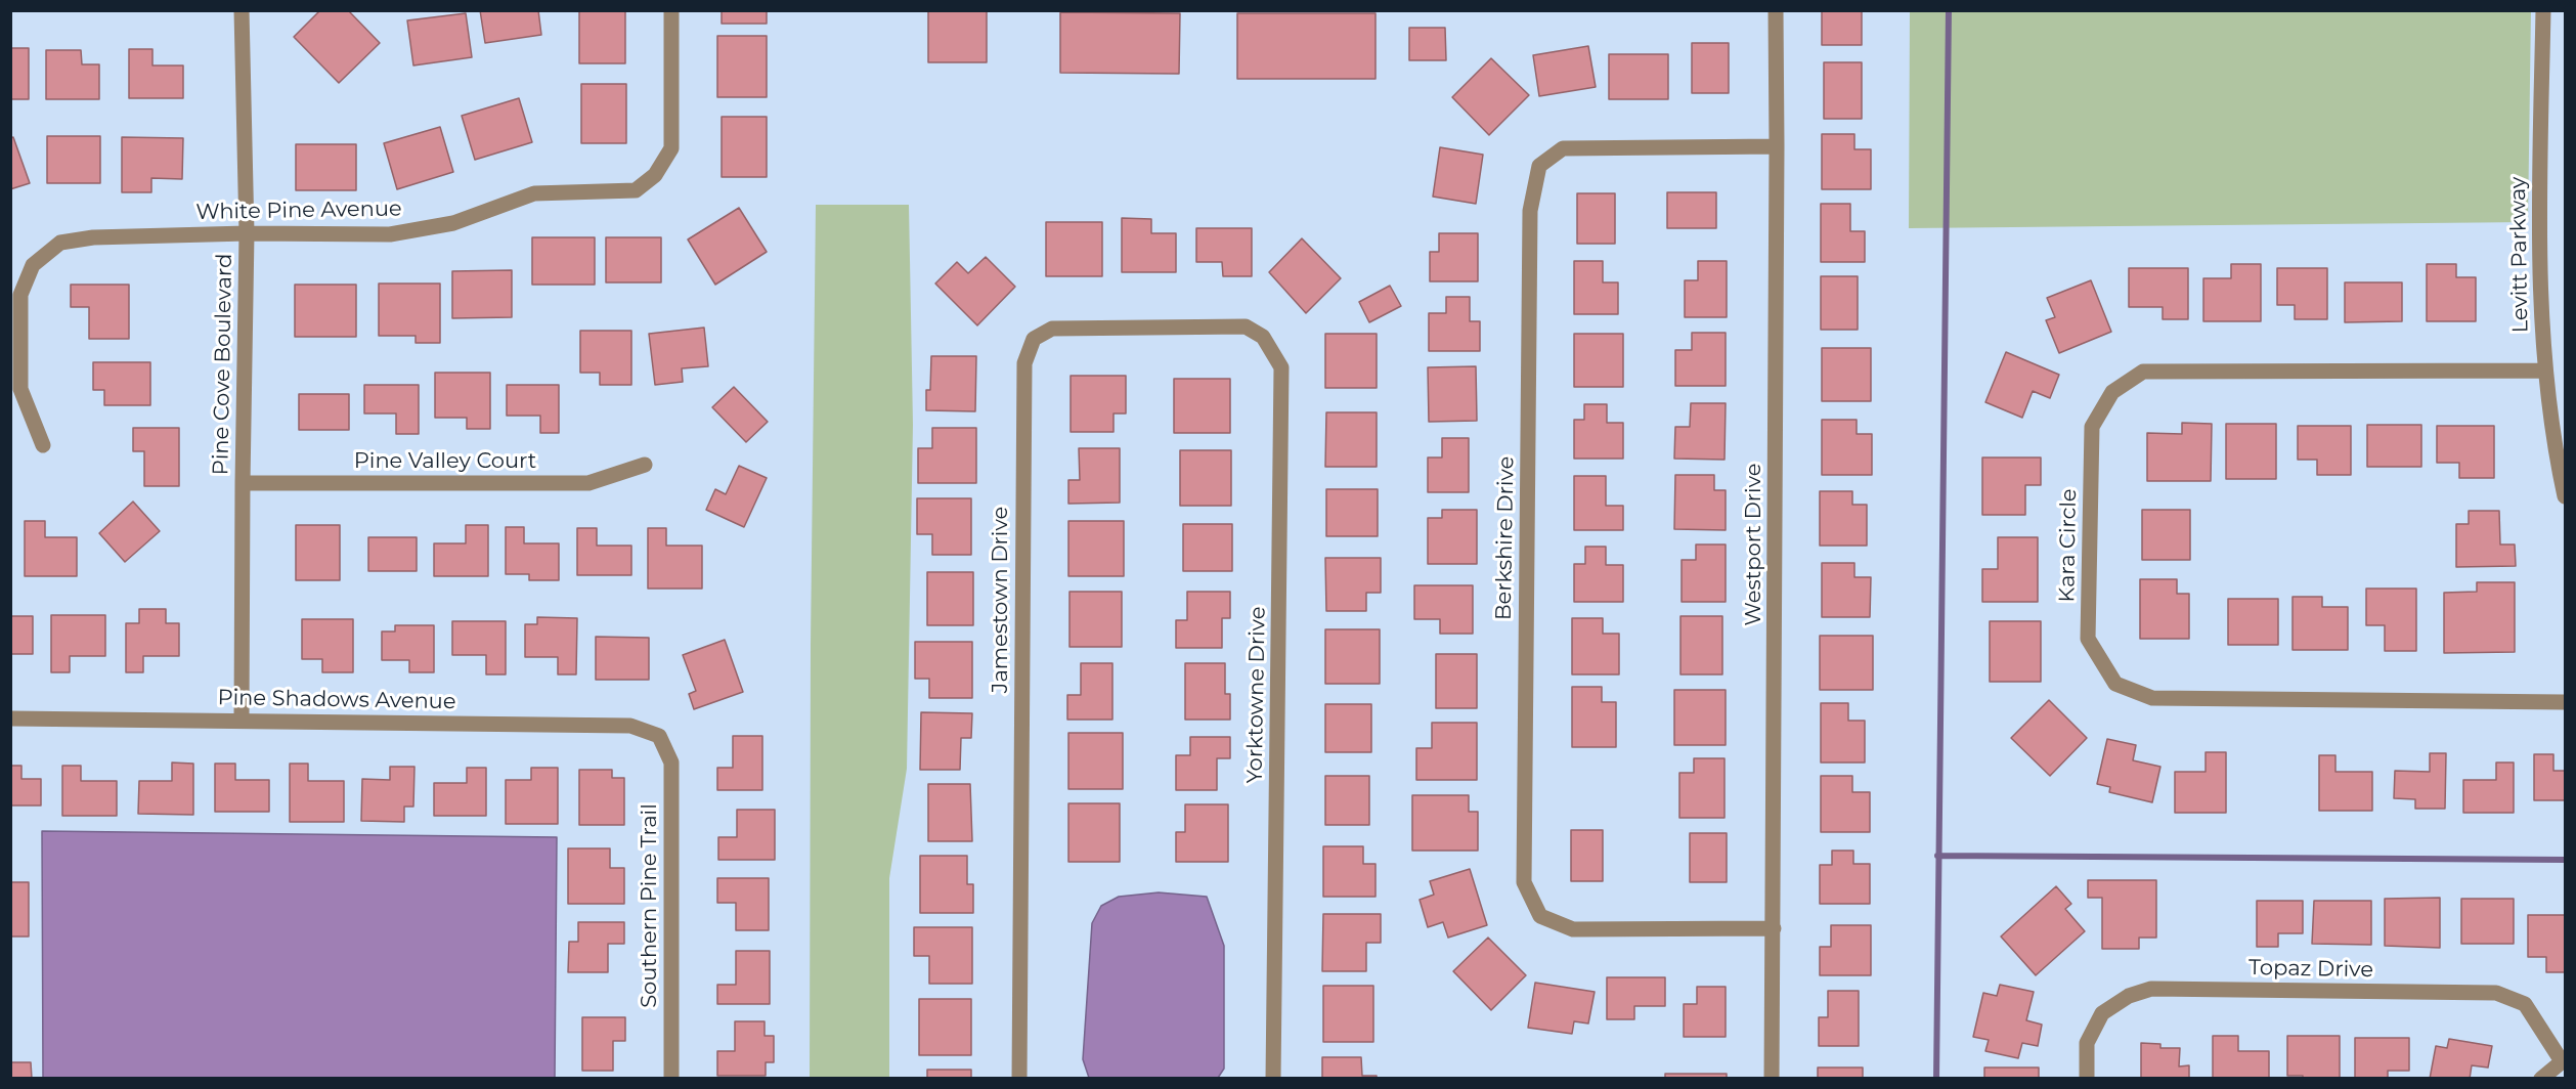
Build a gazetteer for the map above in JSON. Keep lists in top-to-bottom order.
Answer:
{
  "streets": {
    "street": [
      "White Pine Avenue",
      "Levitt Parkway",
      "Pine Cove Boulevard",
      "Pine Valley Court",
      "Berkshire Drive",
      "Westport Drive",
      "Kara Circle",
      "Jamestown Drive",
      "Yorktowne Drive",
      "Pine Shadows Avenue",
      "Southern Pine Trail",
      "Topaz Drive"
    ]
  },
  "crossings": [
    ["White Pine Avenue", "Pine Cove Boulevard"],
    ["Levitt Parkway", "Kara Circle"],
    ["Pine Cove Boulevard", "Pine Valley Court"],
    ["Pine Cove Boulevard", "Pine Shadows Avenue"],
    ["Berkshire Drive", "Westport Drive"],
    ["Jamestown Drive", "Yorktowne Drive"],
    ["Pine Shadows Avenue", "Southern Pine Trail"]
  ]
}
